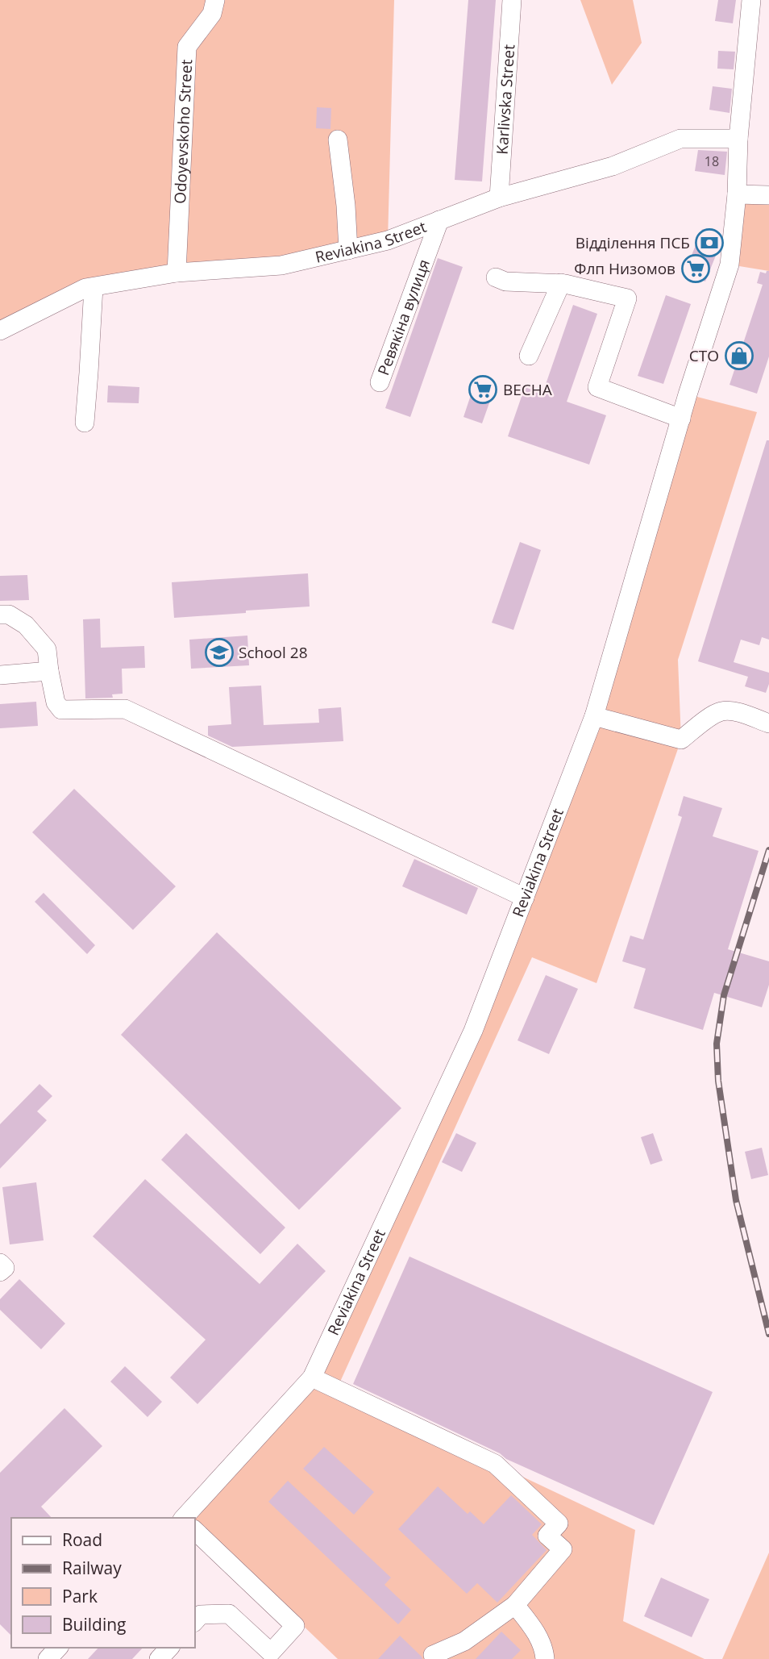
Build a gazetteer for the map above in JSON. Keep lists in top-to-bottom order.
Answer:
{
  "streets": {
    "street": [
      "Karlivska Street",
      "Odoyevskoho Street",
      "Reviakina Street",
      "Ревякіна вулиця"
    ]
  },
  "crossings": [
    ["Karlivska Street", "Reviakina Street"],
    ["Odoyevskoho Street", "Reviakina Street"],
    ["Reviakina Street", "Ревякіна вулиця"]
  ],
  "places": {
    "bank": ["Відділення ПСБ"],
    "supermarket": ["Флп Низомов", "ВЕСНА"],
    "shop": ["СТО"],
    "school or university": ["School 28"]
  },
  "house_numbers": ["18"],
  "legend": [
    "Road",
    "Railway",
    "Park",
    "Building"
  ]
}
